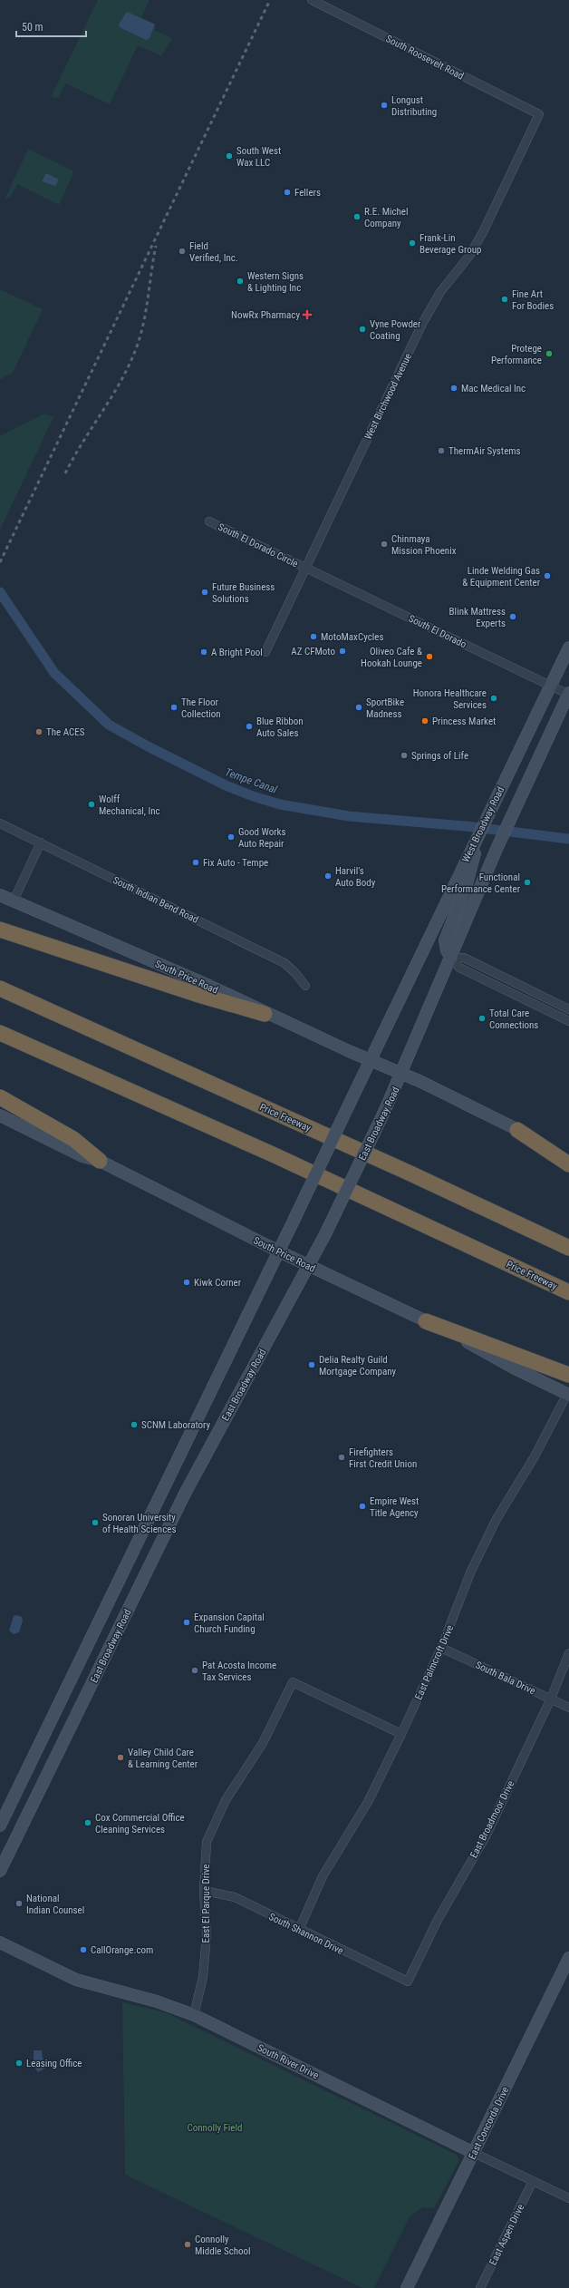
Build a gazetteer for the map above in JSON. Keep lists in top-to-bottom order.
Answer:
{
  "streets": {
    "highway": ["Price Freeway"],
    "main road": [
      "West Broadway Road",
      "South Price Road",
      "East Broadway Road",
      "South River Drive",
      "East Concorda Drive"
    ],
    "street": [
      "South Roosevelt Road",
      "West Birchwood Avenue",
      "South El Dorado Circle",
      "South El Dorado",
      "South Indian Bend Road",
      "East Palmcroft Drive",
      "South Bala Drive",
      "East Broadmoor Drive",
      "East El Parque Drive",
      "South Shannon Drive",
      "East Aspen Drive"
    ]
  },
  "crossings": [
    ["South Roosevelt Road", "West Birchwood Avenue"],
    ["West Birchwood Avenue", "South El Dorado Circle"],
    ["West Birchwood Avenue", "South El Dorado"],
    ["South El Dorado Circle", "South El Dorado"],
    ["South El Dorado", "West Broadway Road"],
    ["West Broadway Road", "South Price Road"],
    ["West Broadway Road", "East Broadway Road"],
    ["South Price Road", "East Broadway Road"],
    ["South Price Road", "East Palmcroft Drive"],
    ["East Palmcroft Drive", "South Bala Drive"],
    ["East Palmcroft Drive", "East El Parque Drive"],
    ["East Palmcroft Drive", "South Shannon Drive"],
    ["South Bala Drive", "East Broadmoor Drive"],
    ["East Broadmoor Drive", "South Shannon Drive"],
    ["East El Parque Drive", "South Shannon Drive"],
    ["East El Parque Drive", "South River Drive"],
    ["South River Drive", "East Concorda Drive"],
    ["South River Drive", "East Aspen Drive"]
  ],
  "water": ["Tempe Canal"],
  "parks": ["Connolly Field"],
  "places": {
    "other": [
      "Longust Distributing",
      "South West Wax LLC",
      "Fellers",
      "R.E. Michel Company",
      "Frank-Lin Beverage Group",
      "Field Verified, Inc.",
      "Western Signs & Lighting Inc",
      "Fine Art For Bodies",
      "Vyne Powder Coating",
      "Protege Performance",
      "Mac Medical Inc",
      "ThermAir Systems",
      "Chinmaya Mission Phoenix",
      "Linde Welding Gas & Equipment Center",
      "Future Business Solutions",
      "Blink Mattress Experts",
      "MotoMaxCycles",
      "AZ CFMoto",
      "A Bright Pool",
      "Oliveo Cafe & Hookah Lounge",
      "Honora Healthcare Services",
      "The Floor Collection",
      "SportBike Madness",
      "Princess Market",
      "Blue Ribbon Auto Sales",
      "The ACES",
      "Springs of Life",
      "Wolff Mechanical, Inc",
      "Good Works Auto Repair",
      "Fix Auto - Tempe",
      "Harvil's Auto Body",
      "Functional Performance Center",
      "Total Care Connections",
      "Kiwk Corner",
      "Delia Realty Guild Mortgage Company",
      "SCNM Laboratory",
      "Firefighters First Credit Union",
      "Empire West Title Agency",
      "Sonoran University of Health Sciences",
      "Expansion Capital Church Funding",
      "Pat Acosta Income Tax Services",
      "Valley Child Care & Learning Center",
      "Cox Commercial Office Cleaning Services",
      "National Indian Counsel",
      "CallOrange.com",
      "Leasing Office",
      "Connolly Middle School"
    ],
    "health": ["NowRx Pharmacy"]
  },
  "scale_bar": "50 m"
}
